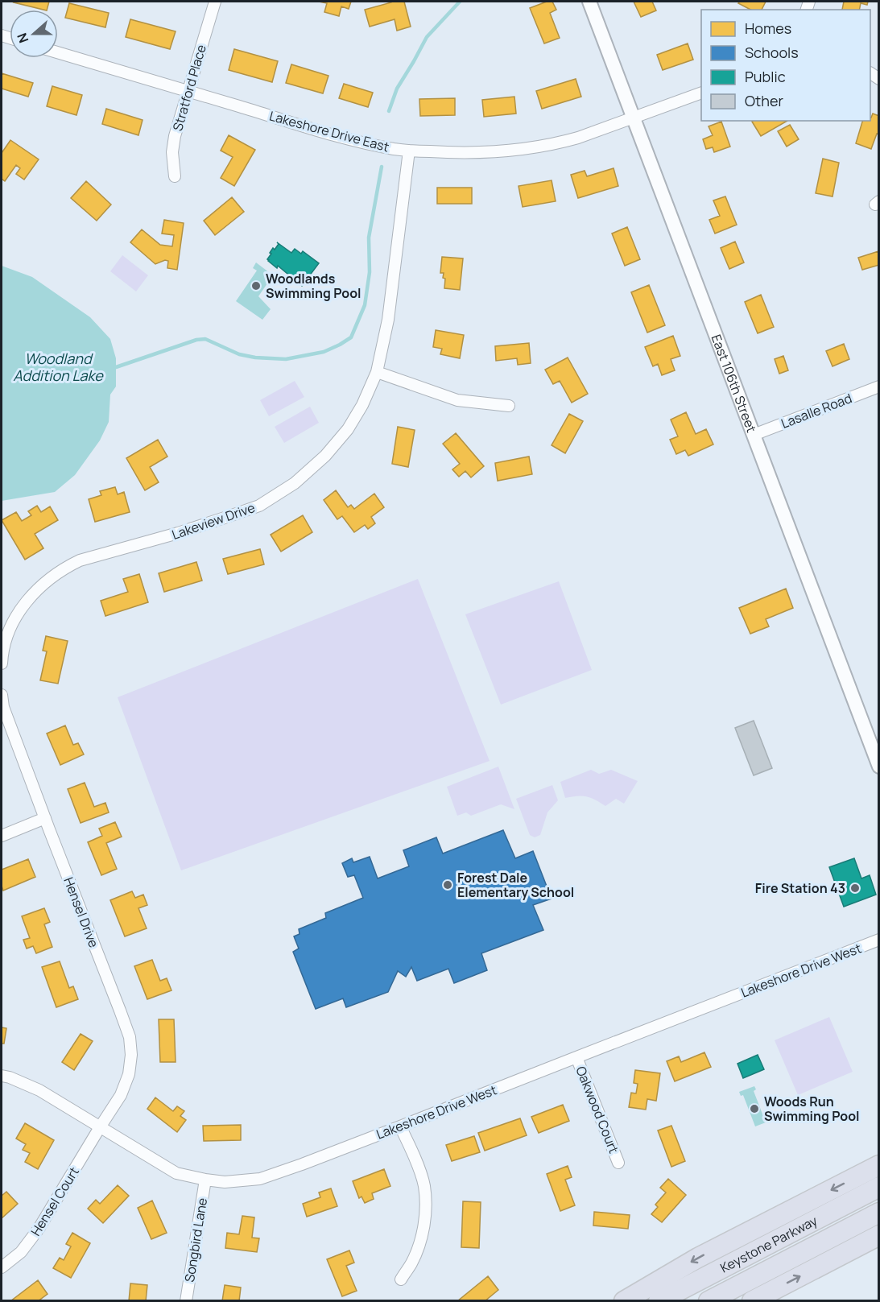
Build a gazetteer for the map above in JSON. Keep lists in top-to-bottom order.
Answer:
{
  "streets": {
    "highway": ["Keystone Parkway"],
    "street": [
      "Stratford Place",
      "Lakeshore Drive East",
      "East 106th Street",
      "Lasalle Road",
      "Lakeview Drive",
      "Hensel Drive",
      "Lakeshore Drive West",
      "Oakwood Court",
      "Hensel Court",
      "Songbird Lane"
    ]
  },
  "crossings": [
    ["Stratford Place", "Lakeshore Drive East"],
    ["Lakeshore Drive East", "East 106th Street"],
    ["Lakeshore Drive East", "Lakeview Drive"],
    ["East 106th Street", "Lasalle Road"],
    ["Hensel Drive", "Lakeshore Drive West"],
    ["Hensel Drive", "Hensel Court"],
    ["Lakeshore Drive West", "Oakwood Court"],
    ["Lakeshore Drive West", "Hensel Court"],
    ["Lakeshore Drive West", "Songbird Lane"]
  ],
  "water": ["Woodland Addition Lake"],
  "places": [
    "Woodlands Swimming Pool",
    "Forest Dale Elementary School",
    "Fire Station 43",
    "Woods Run Swimming Pool"
  ],
  "legend": [
    "Homes",
    "Schools",
    "Public",
    "Other"
  ],
  "north": "left"
}
